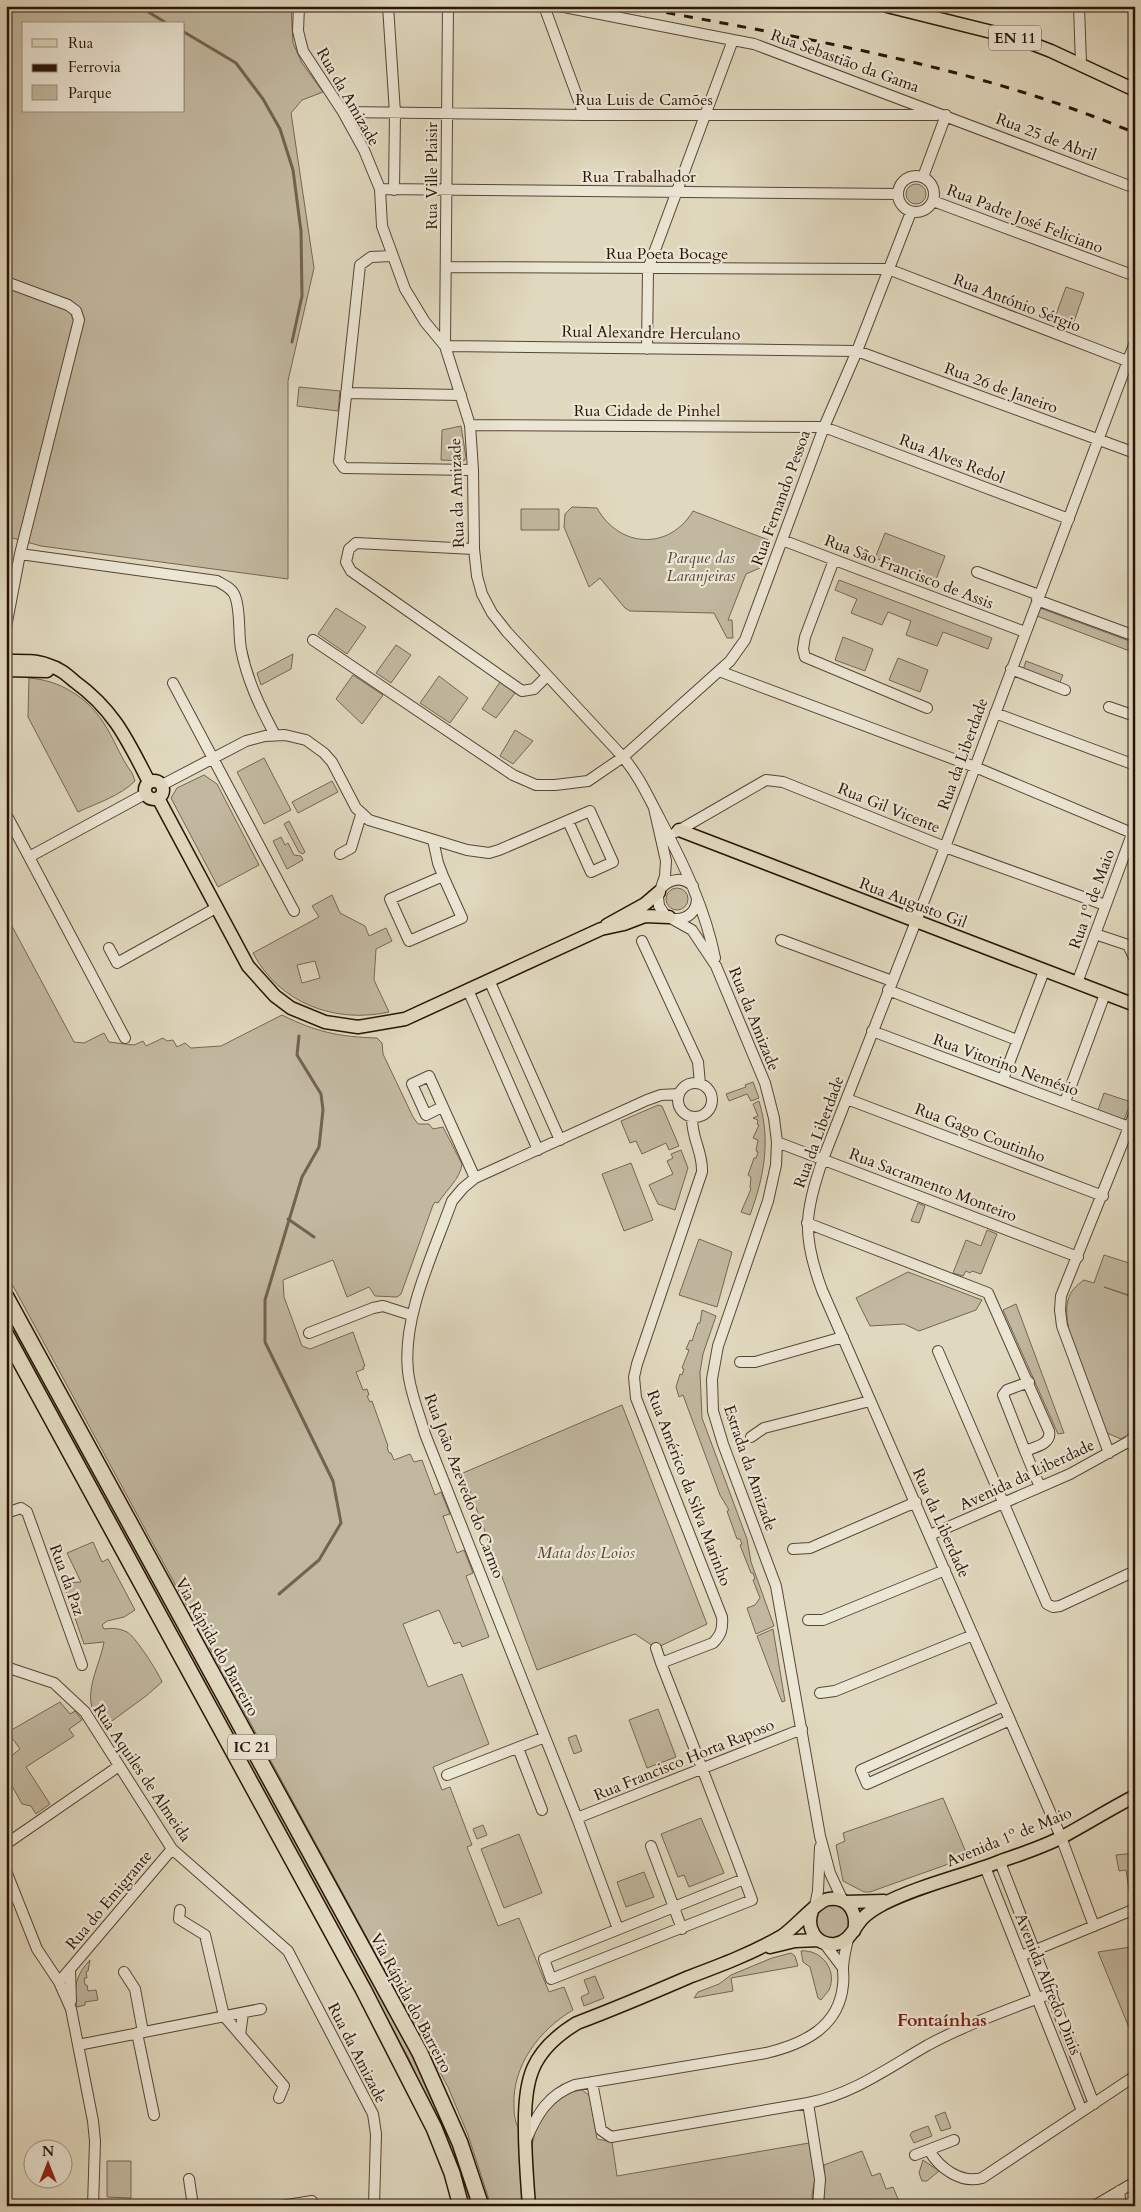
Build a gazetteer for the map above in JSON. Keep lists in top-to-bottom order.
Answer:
{
  "streets": {
    "highway": ["Via Rápida do Barreiro", "IC 21"],
    "main road": ["EN 11", "Rua Augusto Gil", "Avenida 1º de Maio"],
    "street": [
      "Rua Sebastião da Gama",
      "Rua da Amizade",
      "Rua Luis de Camões",
      "Rua 25 de Abril",
      "Rua Ville Plaisir",
      "Rua Trabalhador",
      "Rua Padre José Feliciano",
      "Rua Poeta Bocage",
      "Rua António Sérgio",
      "Rual Alexandre Herculano",
      "Rua 26 de Janeiro",
      "Rua Cidade de Pinhel",
      "Rua Alves Redol",
      "Rua Fernando Pessoa",
      "Rua São Francisco de Assis",
      "Rua da Liberdade",
      "Rua Gil Vicente",
      "Rua 1º de Maio",
      "Rua Vitorino Nemésio",
      "Rua Gago Coutinho",
      "Rua Sacramento Monteiro",
      "Estrada da Amizade",
      "Avenida da Liberdade",
      "Rua João Azevedo do Carmo",
      "Rua Américo da Silva Marinho",
      "Rua da Paz",
      "Rua Francisco Horta Raposo",
      "Rua Aquiles de Almeida",
      "Rua do Emigrante",
      "Avenida Alfredo Dinis"
    ]
  },
  "crossings": [
    ["Rua Sebastião da Gama", "Rua Luis de Camões"],
    ["Rua Sebastião da Gama", "Rua 25 de Abril"],
    ["Rua da Amizade", "Rua Luis de Camões"],
    ["Rua da Amizade", "Rua Ville Plaisir"],
    ["Rua da Amizade", "Rua Trabalhador"],
    ["Rua da Amizade", "Rual Alexandre Herculano"],
    ["Rua da Amizade", "Rua Cidade de Pinhel"],
    ["Rua da Amizade", "Rua Fernando Pessoa"],
    ["Rua da Amizade", "Rua Gil Vicente"],
    ["Rua da Amizade", "Rua Augusto Gil"],
    ["Rua da Amizade", "Estrada da Amizade"],
    ["Rua da Amizade", "Rua Aquiles de Almeida"],
    ["Rua Luis de Camões", "Rua 25 de Abril"],
    ["Rua Luis de Camões", "Rua Ville Plaisir"],
    ["Rua Ville Plaisir", "Rua Trabalhador"],
    ["Rua Ville Plaisir", "Rua Poeta Bocage"],
    ["Rua Ville Plaisir", "Rual Alexandre Herculano"],
    ["Rua Trabalhador", "Rua Padre José Feliciano"],
    ["Rua Trabalhador", "Rua Fernando Pessoa"],
    ["Rua Padre José Feliciano", "Rua Fernando Pessoa"],
    ["Rua Poeta Bocage", "Rua António Sérgio"],
    ["Rua Poeta Bocage", "Rua Fernando Pessoa"],
    ["Rua António Sérgio", "Rua Fernando Pessoa"],
    ["Rua António Sérgio", "Rua da Liberdade"],
    ["Rual Alexandre Herculano", "Rua 26 de Janeiro"],
    ["Rual Alexandre Herculano", "Rua Fernando Pessoa"],
    ["Rua 26 de Janeiro", "Rua Fernando Pessoa"],
    ["Rua 26 de Janeiro", "Rua da Liberdade"],
    ["Rua Cidade de Pinhel", "Rua Alves Redol"],
    ["Rua Cidade de Pinhel", "Rua Fernando Pessoa"],
    ["Rua Alves Redol", "Rua Fernando Pessoa"],
    ["Rua Alves Redol", "Rua da Liberdade"],
    ["Rua Fernando Pessoa", "Rua São Francisco de Assis"],
    ["Rua São Francisco de Assis", "Rua da Liberdade"],
    ["Rua da Liberdade", "Rua Gil Vicente"],
    ["Rua da Liberdade", "Rua Augusto Gil"],
    ["Rua da Liberdade", "Rua Vitorino Nemésio"],
    ["Rua da Liberdade", "Rua Gago Coutinho"],
    ["Rua da Liberdade", "Rua Sacramento Monteiro"],
    ["Rua da Liberdade", "Avenida da Liberdade"],
    ["Rua da Liberdade", "Avenida 1º de Maio"],
    ["Rua Gil Vicente", "Rua 1º de Maio"],
    ["Rua Gil Vicente", "Rua Augusto Gil"],
    ["Rua 1º de Maio", "Rua Augusto Gil"],
    ["Rua Sacramento Monteiro", "Estrada da Amizade"],
    ["Estrada da Amizade", "Rua Francisco Horta Raposo"],
    ["Rua João Azevedo do Carmo", "Rua Américo da Silva Marinho"],
    ["Rua João Azevedo do Carmo", "Rua Francisco Horta Raposo"],
    ["Rua Aquiles de Almeida", "Rua do Emigrante"],
    ["Avenida 1º de Maio", "Avenida Alfredo Dinis"]
  ],
  "districts": ["Fontaínhas"],
  "parks": ["Parque das Laranjeiras", "Mata dos Loios"],
  "legend": ["Rua", "Ferrovia", "Parque"],
  "north": "top"
}
